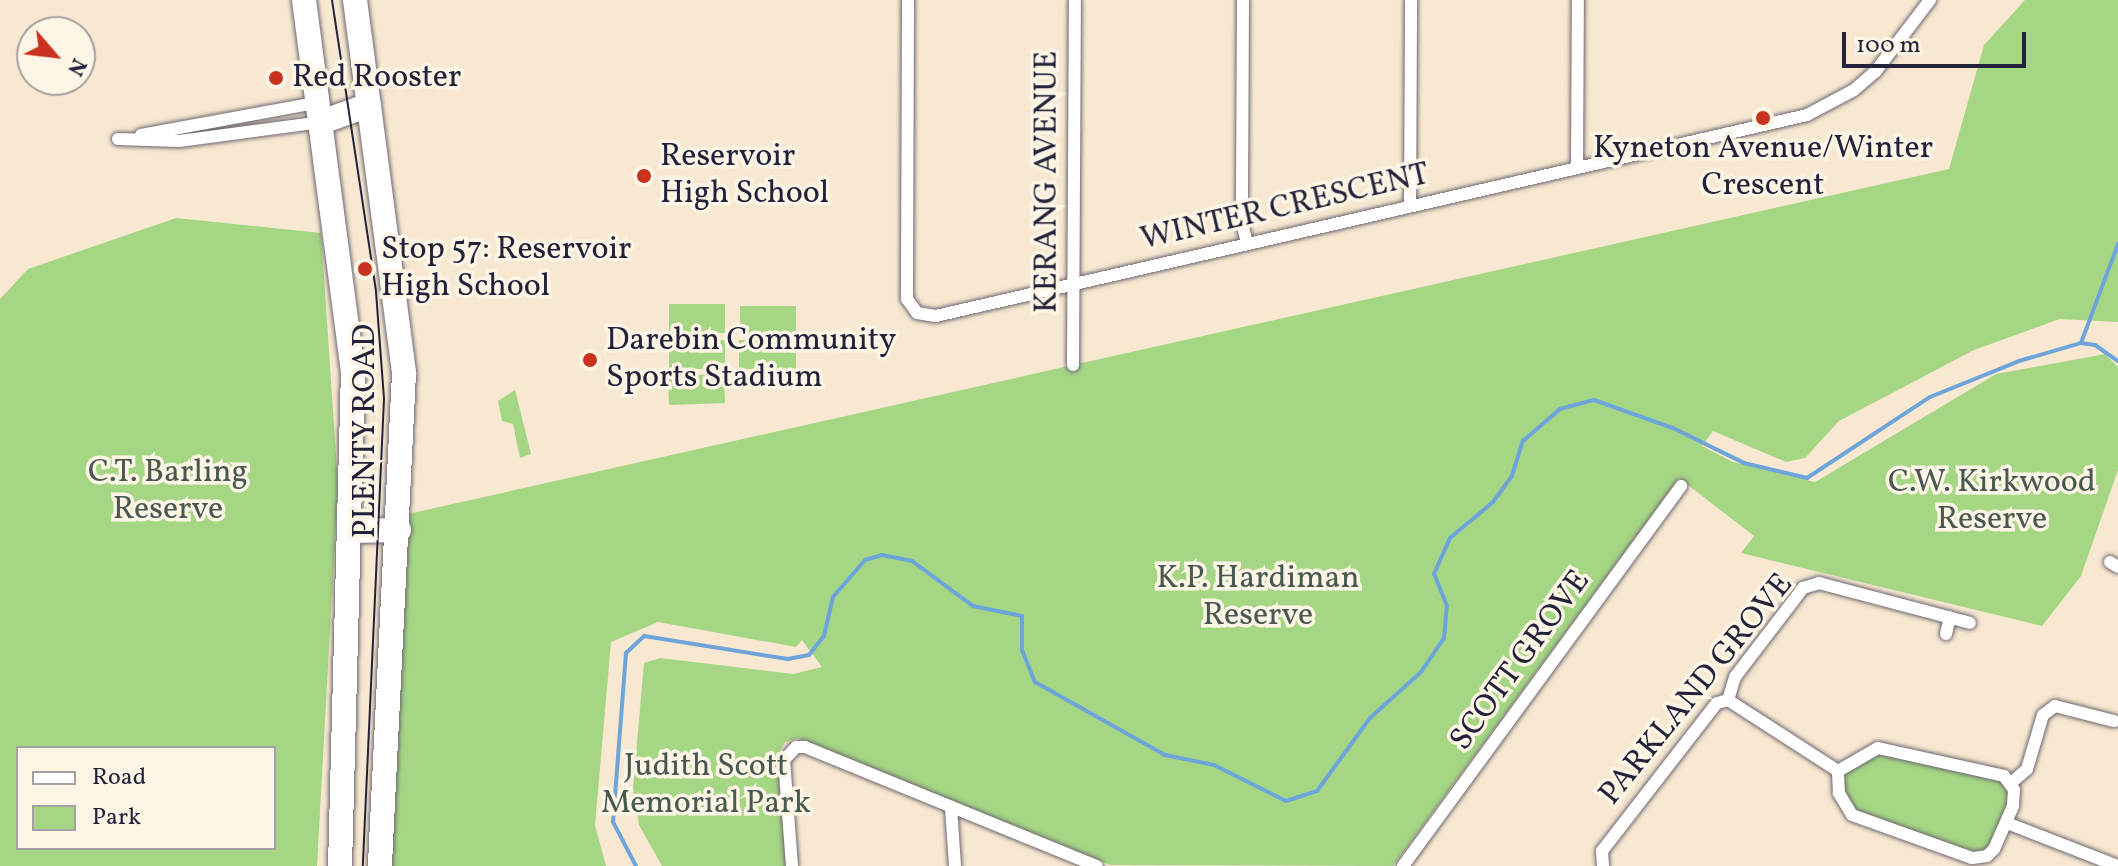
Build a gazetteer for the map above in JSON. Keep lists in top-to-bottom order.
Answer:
{
  "streets": {
    "highway": ["PLENTY ROAD"],
    "street": [
      "KERANG AVENUE",
      "WINTER CRESCENT",
      "SCOTT GROVE",
      "PARKLAND GROVE"
    ]
  },
  "crossings": [
    ["KERANG AVENUE", "WINTER CRESCENT"]
  ],
  "parks": [
    "C.T. Barling Reserve",
    "C.W. Kirkwood Reserve",
    "K.P. Hardiman Reserve",
    "Judith Scott Memorial Park"
  ],
  "places": [
    "Red Rooster",
    "Kyneton Avenue/Winter Crescent",
    "Reservoir High School",
    "Stop 57: Reservoir High School",
    "Darebin Community Sports Stadium"
  ],
  "legend": ["Road", "Park"],
  "scale_bar": "100 m",
  "north": "bottom right"
}
